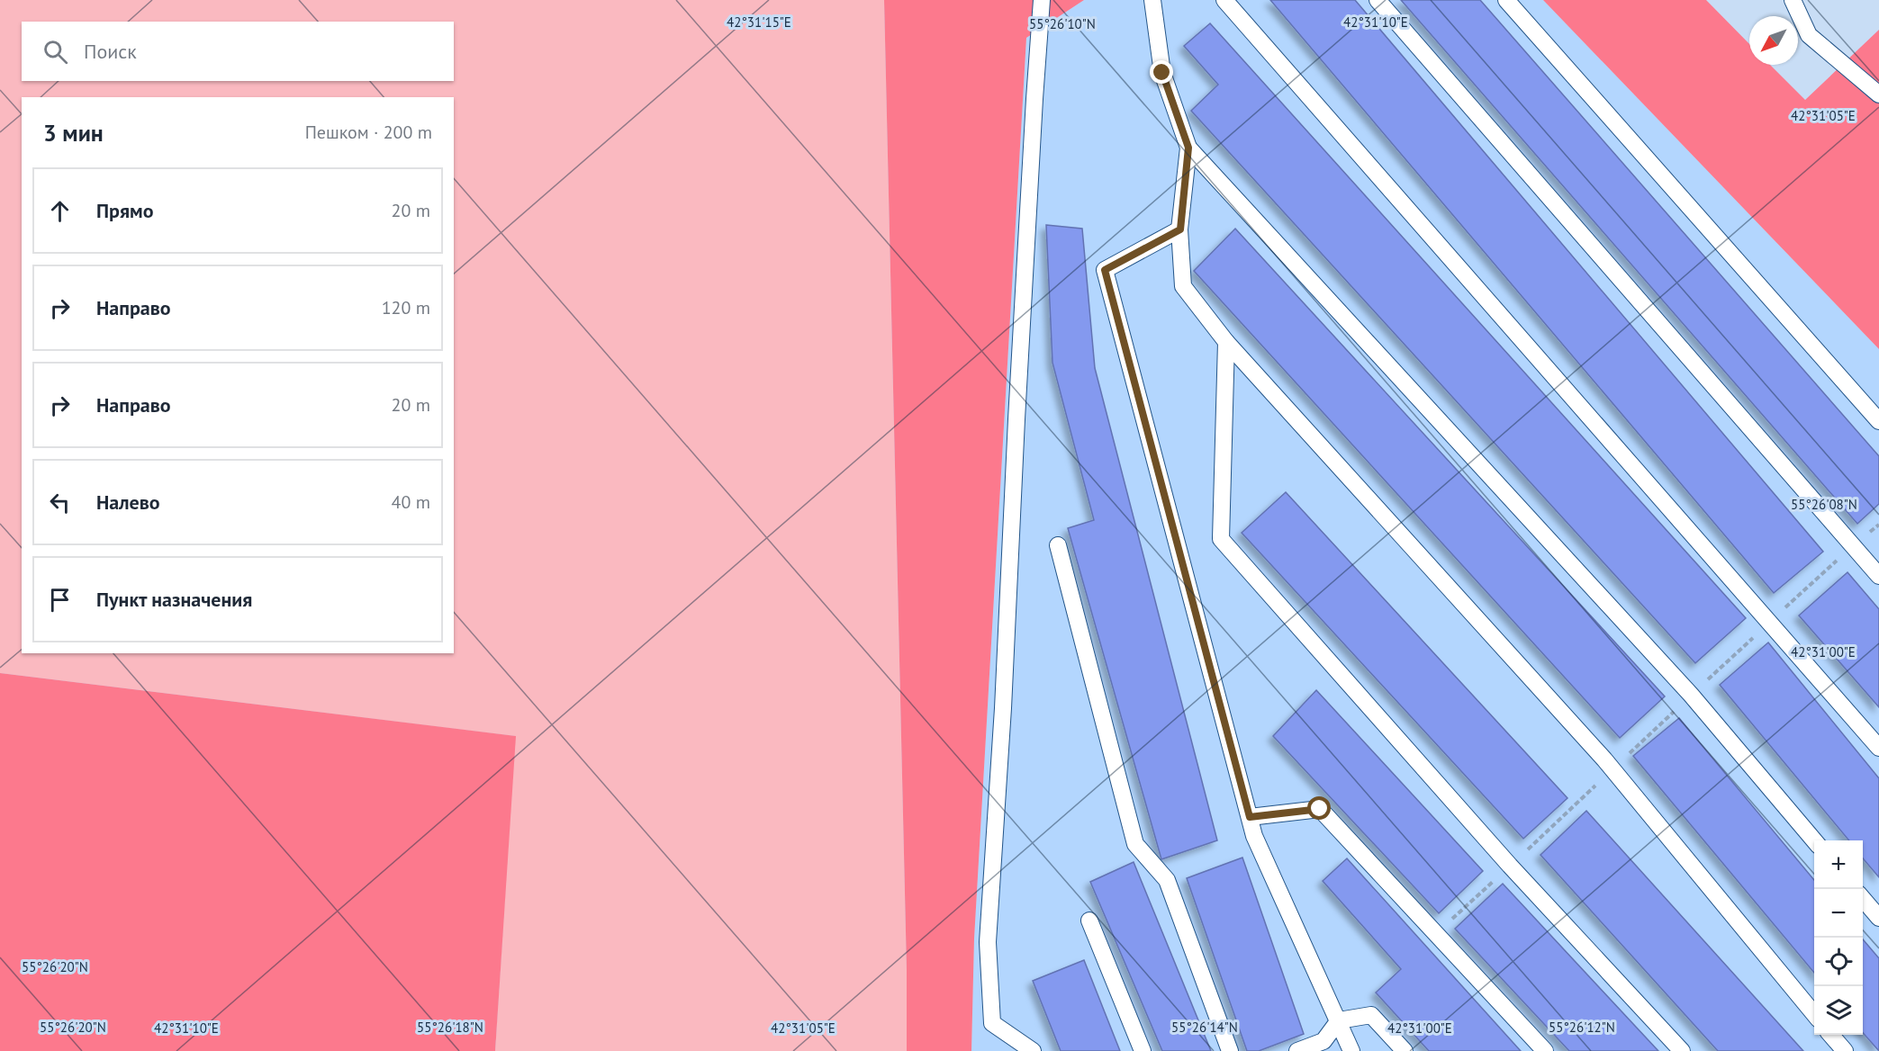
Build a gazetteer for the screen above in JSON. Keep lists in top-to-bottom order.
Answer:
{
  "north": "bottom left",
  "page": {
    "search": "Поиск",
    "heading": ["3 мин", "Пешком · 200 m"],
    "list": [
      ["Прямо", "20 m"],
      ["Направо", "120 m"],
      ["Направо", "20 m"],
      ["Налево", "40 m"],
      "Пункт назначения"
    ],
    "map_buttons": ["+", "−"]
  },
  "coordinates": [
    "42°31'15\"E",
    "42°31'10\"E",
    "55°26'10\"N",
    "42°31'05\"E",
    "55°26'08\"N",
    "42°31'00\"E",
    "55°26'20\"N",
    "55°26'18\"N",
    "55°26'14\"N",
    "55°26'12\"N"
  ]
}
